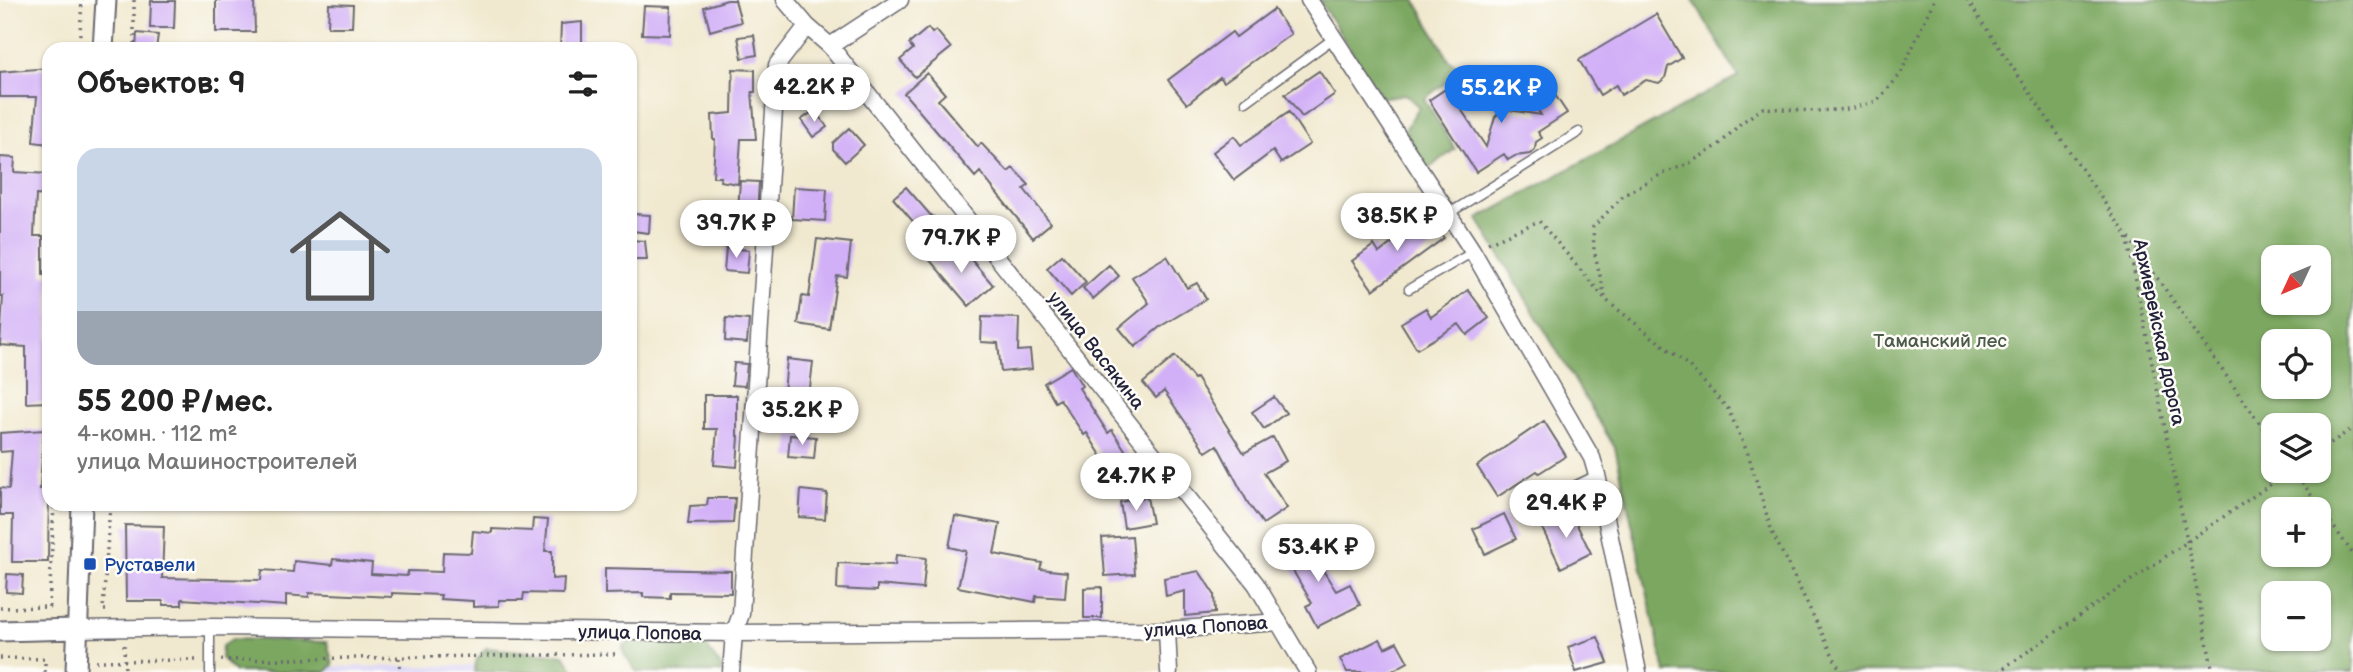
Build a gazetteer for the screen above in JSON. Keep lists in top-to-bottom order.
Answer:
{
  "streets": {
    "street": ["улица Васякина", "улица Попова"],
    "path": ["Архиерейская дорога"]
  },
  "crossings": [
    ["улица Васякина", "улица Попова"]
  ],
  "parks": ["Таманский лес"],
  "places": {
    "transit": ["Руставели"]
  },
  "north": "bottom left",
  "page": {
    "heading": "Объектов: 9",
    "price": [
      "42.2K ₽",
      "55.2K ₽",
      "38.5K ₽",
      "39.7K ₽",
      "79.7K ₽",
      "35.2K ₽",
      "24.7K ₽",
      "29.4K ₽",
      "53.4K ₽"
    ],
    "list": [
      {
        "name": "55 200 ₽/мес.",
        "note": "4-комн. · 112 m² · улица Машиностроителей"
      }
    ],
    "map_buttons": ["+", "−"]
  }
}
